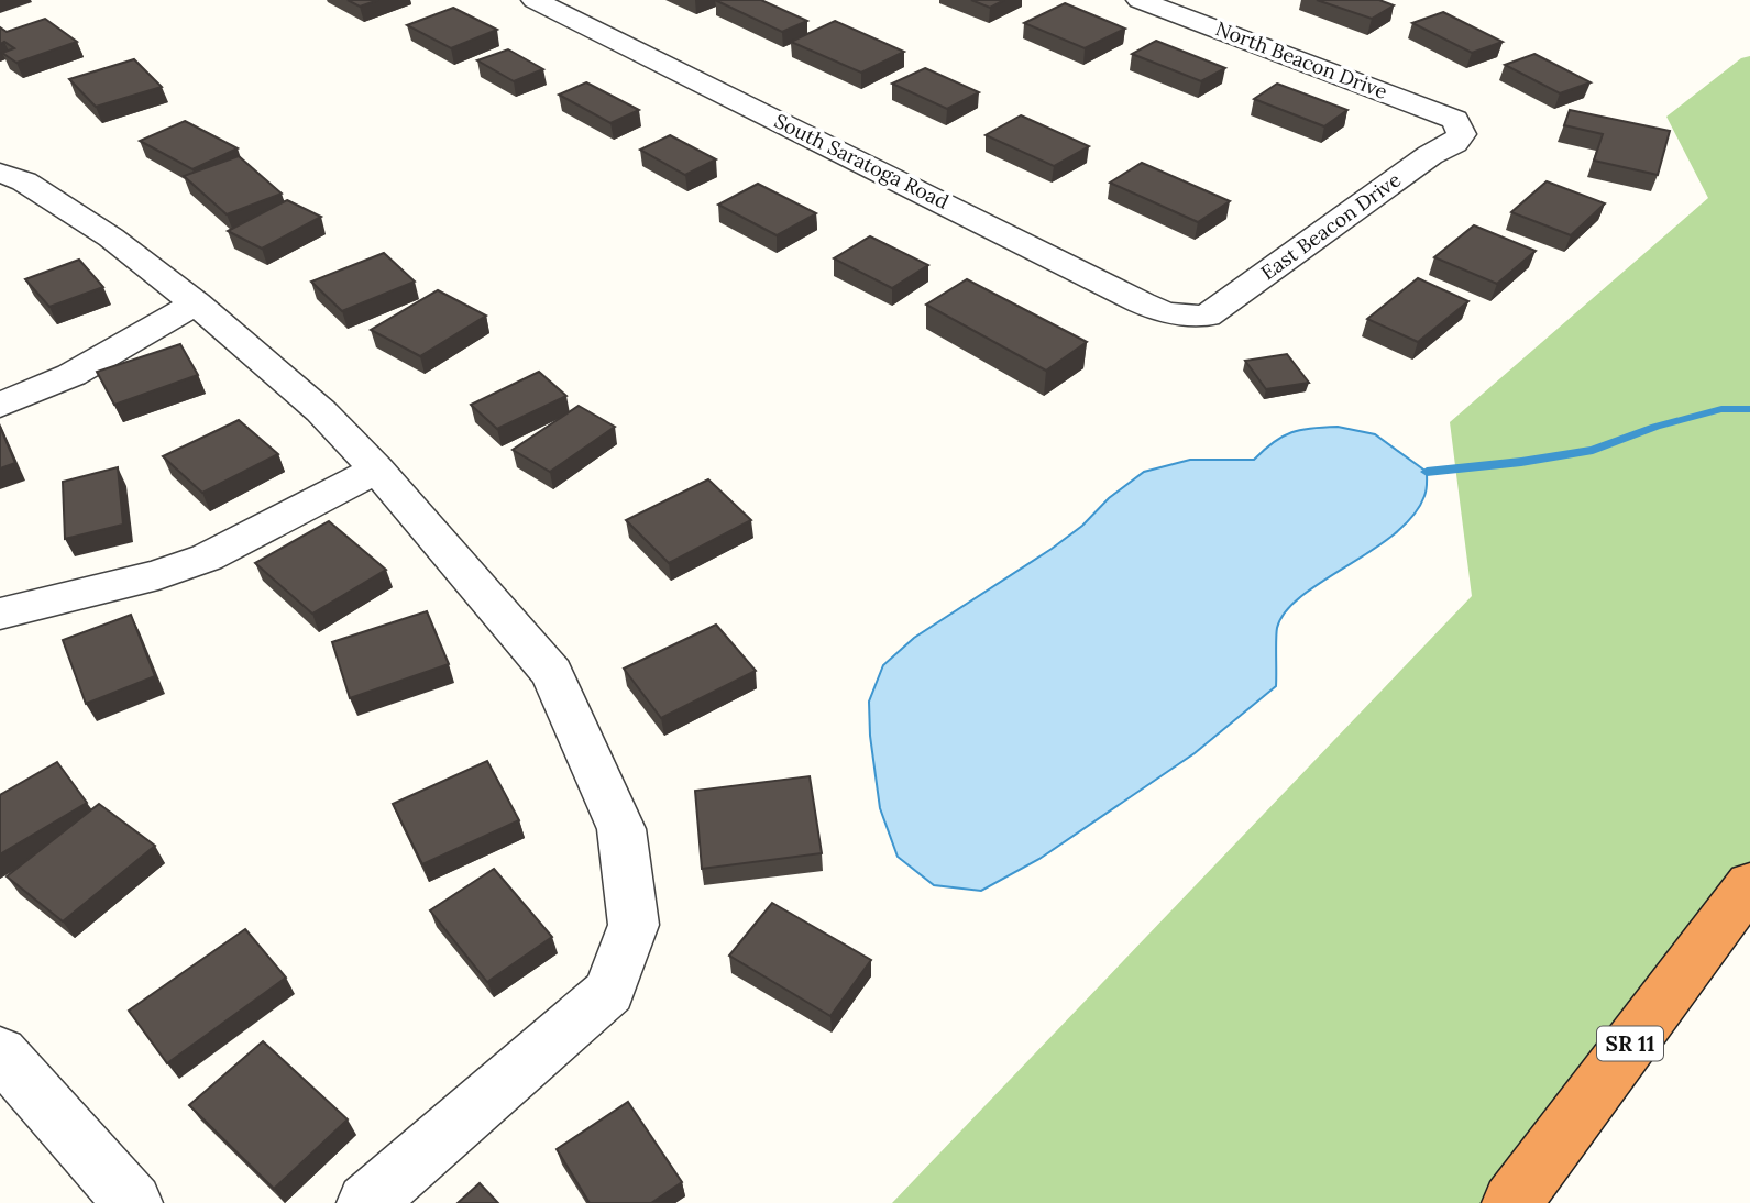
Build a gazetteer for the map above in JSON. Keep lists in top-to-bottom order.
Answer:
{
  "streets": {
    "highway": ["SR 11"],
    "street": ["North Beacon Drive", "South Saratoga Road", "East Beacon Drive"]
  },
  "crossings": [
    ["North Beacon Drive", "East Beacon Drive"],
    ["South Saratoga Road", "East Beacon Drive"]
  ]
}
